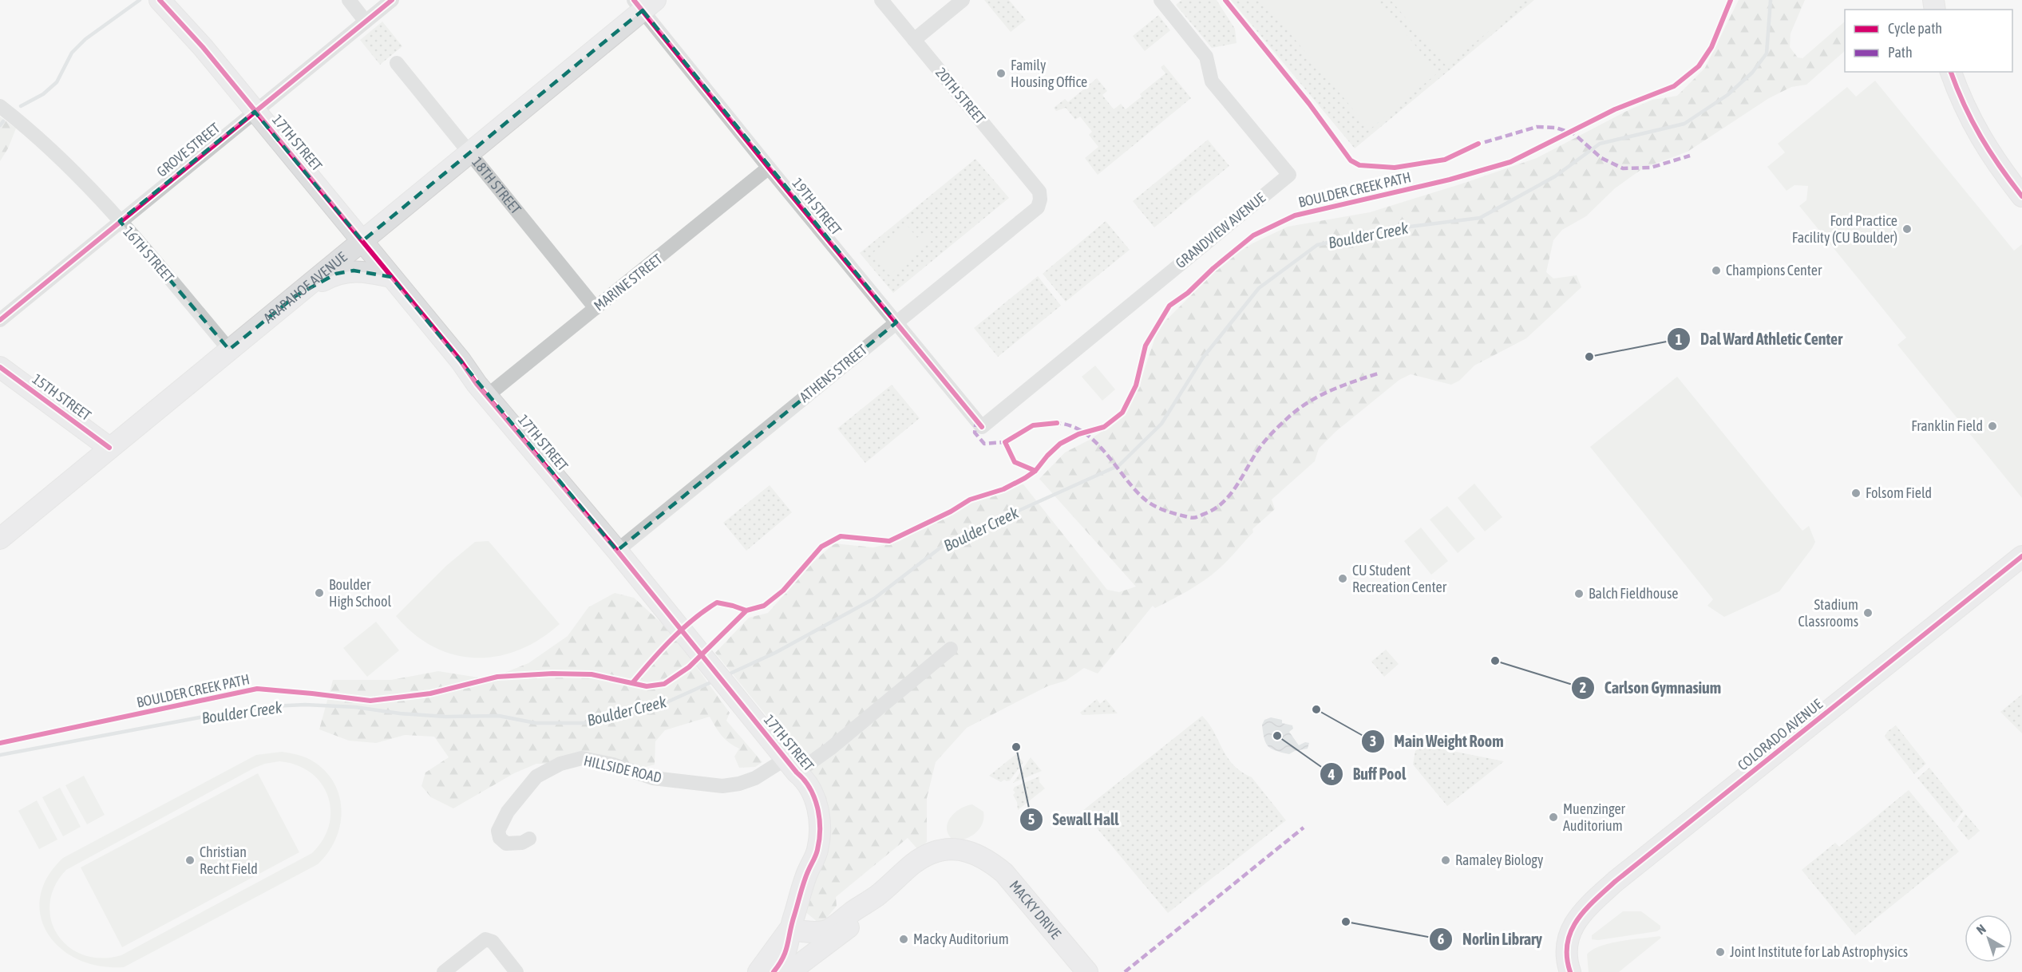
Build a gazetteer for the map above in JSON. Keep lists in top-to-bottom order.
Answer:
{
  "streets": {
    "street": [
      "20TH STREET",
      "17TH STREET",
      "GROVE STREET",
      "18TH STREET",
      "19TH STREET",
      "GRANDVIEW AVENUE",
      "16TH STREET",
      "MARINE STREET",
      "ARAPAHOE AVENUE",
      "ATHENS STREET",
      "15TH STREET",
      "COLORADO AVENUE",
      "HILLSIDE ROAD",
      "MACKY DRIVE"
    ],
    "cycle path": ["BOULDER CREEK PATH"]
  },
  "crossings": [
    ["20TH STREET", "ATHENS STREET"],
    ["17TH STREET", "GROVE STREET"],
    ["17TH STREET", "MARINE STREET"],
    ["17TH STREET", "ARAPAHOE AVENUE"],
    ["17TH STREET", "ATHENS STREET"],
    ["17TH STREET", "HILLSIDE ROAD"],
    ["GROVE STREET", "16TH STREET"],
    ["18TH STREET", "MARINE STREET"],
    ["18TH STREET", "ARAPAHOE AVENUE"],
    ["19TH STREET", "GRANDVIEW AVENUE"],
    ["19TH STREET", "MARINE STREET"],
    ["19TH STREET", "ARAPAHOE AVENUE"],
    ["19TH STREET", "ATHENS STREET"],
    ["16TH STREET", "ARAPAHOE AVENUE"],
    ["ARAPAHOE AVENUE", "15TH STREET"]
  ],
  "water": ["Boulder Creek"],
  "places": [
    "Family Housing Office",
    "Ford Practice Facility (CU Boulder)",
    "Champions Center",
    "Dal Ward Athletic Center",
    "Franklin Field",
    "Folsom Field",
    "CU Student Recreation Center",
    "Boulder High School",
    "Balch Fieldhouse",
    "Stadium Classrooms",
    "Carlson Gymnasium",
    "Main Weight Room",
    "Buff Pool",
    "Sewall Hall",
    "Muenzinger Auditorium",
    "Christian Recht Field",
    "Ramaley Biology",
    "Norlin Library",
    "Macky Auditorium",
    "Joint Institute for Lab Astrophysics"
  ],
  "legend": ["Cycle path", "Path"],
  "north": "top left"
}
